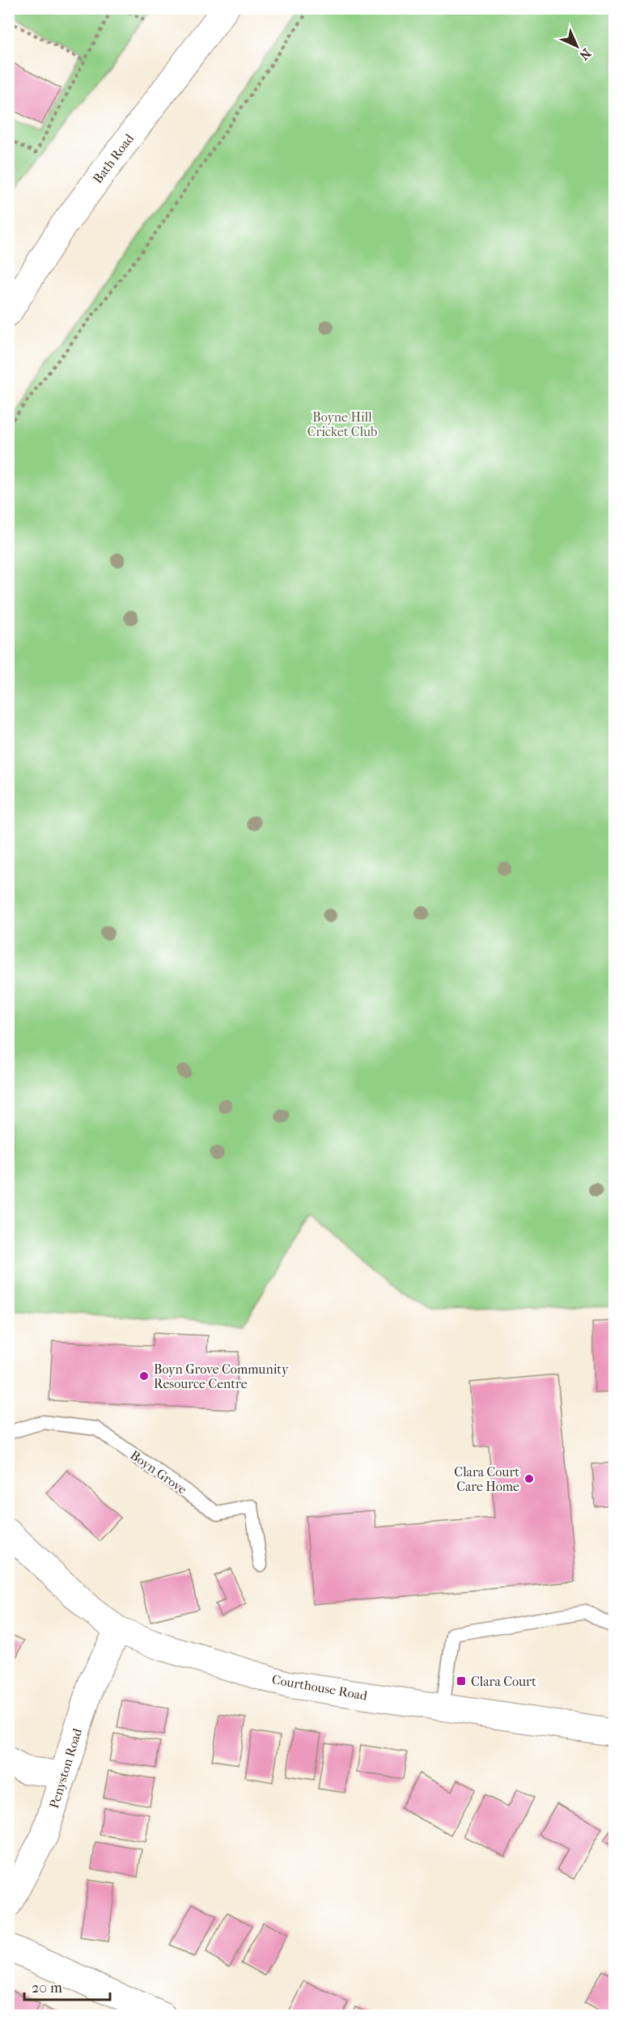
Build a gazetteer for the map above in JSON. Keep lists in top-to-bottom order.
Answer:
{
  "streets": {
    "street": ["Bath Road", "Courthouse Road", "Penyston Road"],
    "lane": ["Boyn Grove"]
  },
  "crossings": [
    ["Courthouse Road", "Penyston Road"]
  ],
  "parks": ["Boyne Hill Cricket Club"],
  "places": {
    "other": ["Boyn Grove Community Resource Centre", "Clara Court Care Home"],
    "transit": ["Clara Court"]
  },
  "scale_bar": "20 m",
  "north": "bottom right"
}
